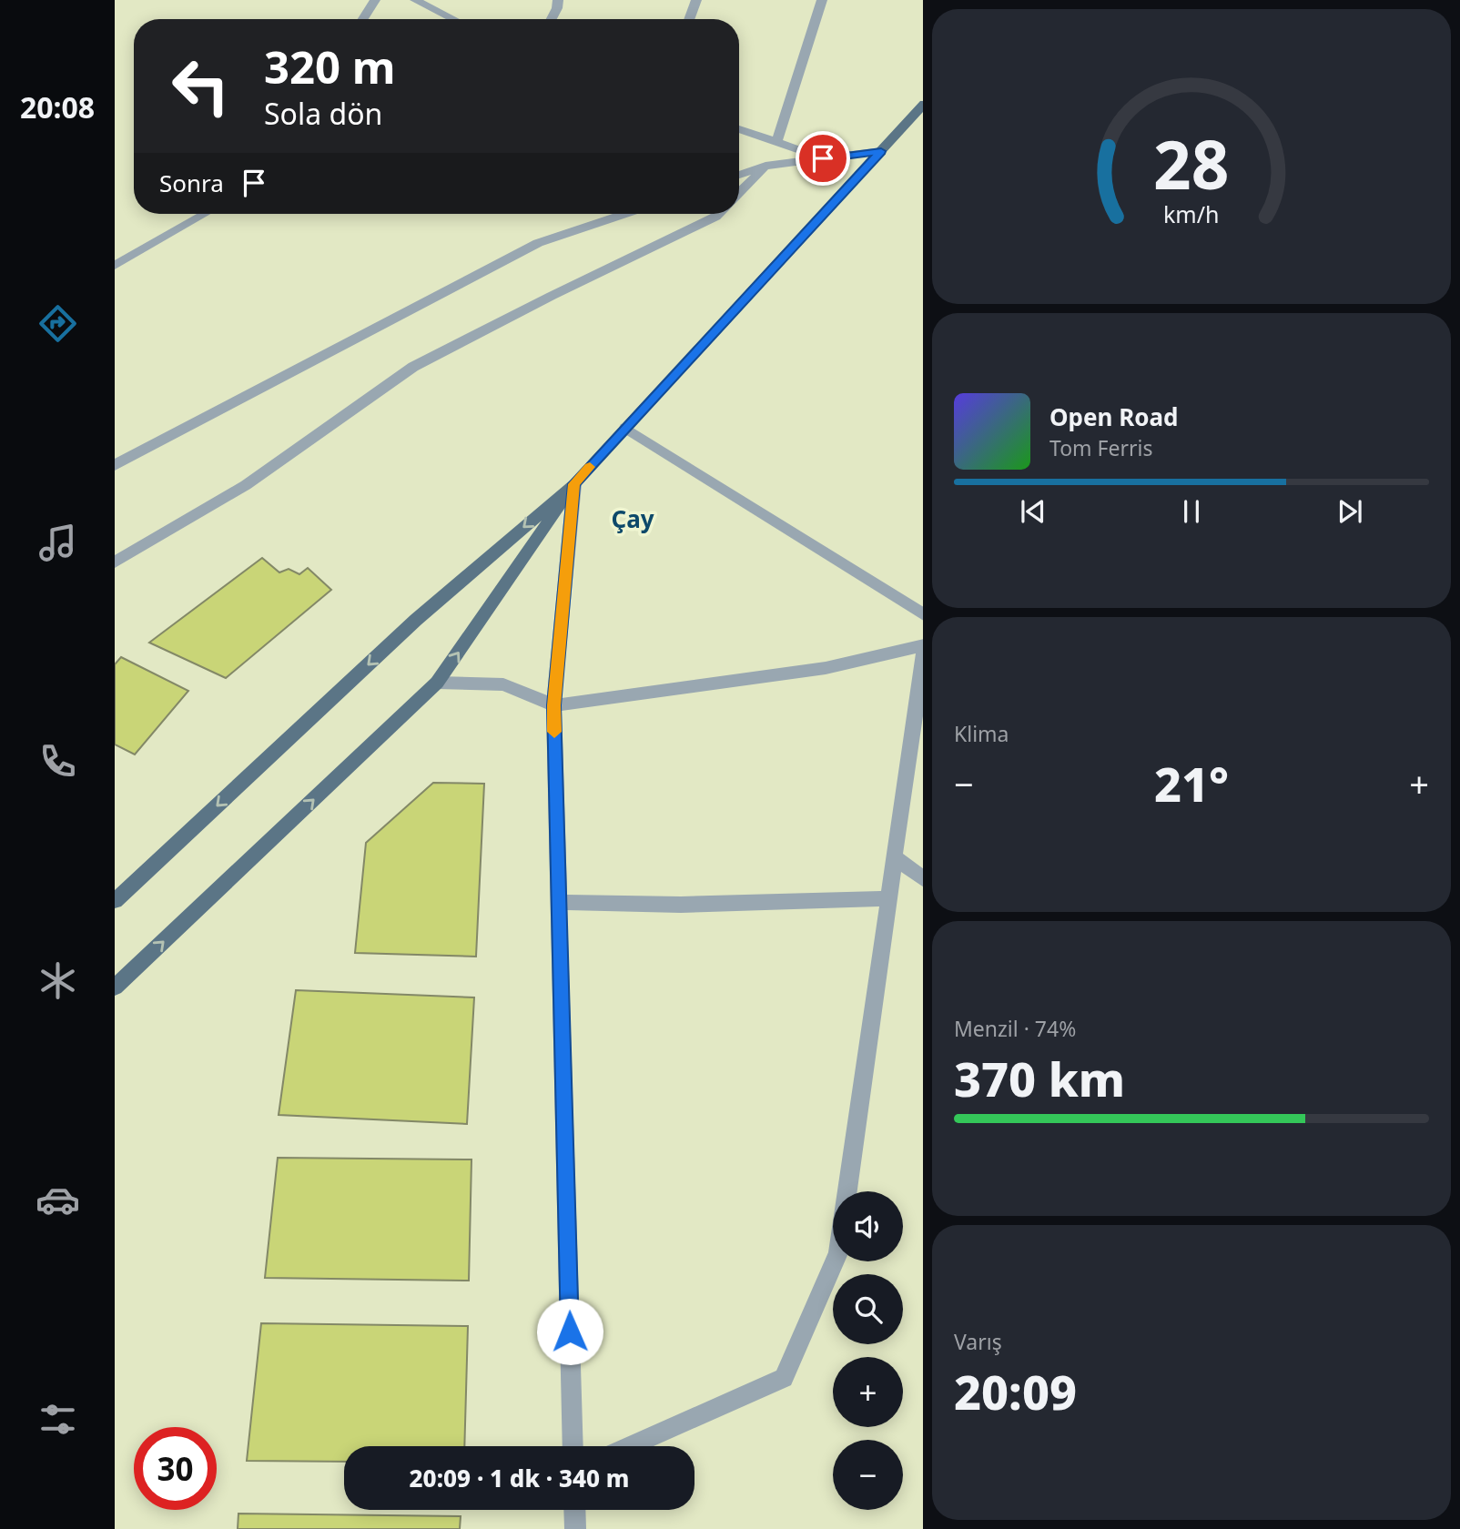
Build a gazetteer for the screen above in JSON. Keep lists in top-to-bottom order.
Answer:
{
  "districts": ["Çay"],
  "page": {
    "tabs": "20:08",
    "turn": ["320 m", "Sola dön"],
    "then": "Sonra",
    "song": ["Open Road", "Tom Ferris"],
    "tile": [
      "Klima",
      ["Menzil · 74%", "370 km"],
      ["Varış", "20:09"]
    ],
    "heat": ["−", "21°", "+"],
    "map_buttons": ["+", "−"],
    "limit": "30",
    "trip": "20:09 · 1 dk · 340 m",
    "gauge": ["28", "km/h"]
  }
}
